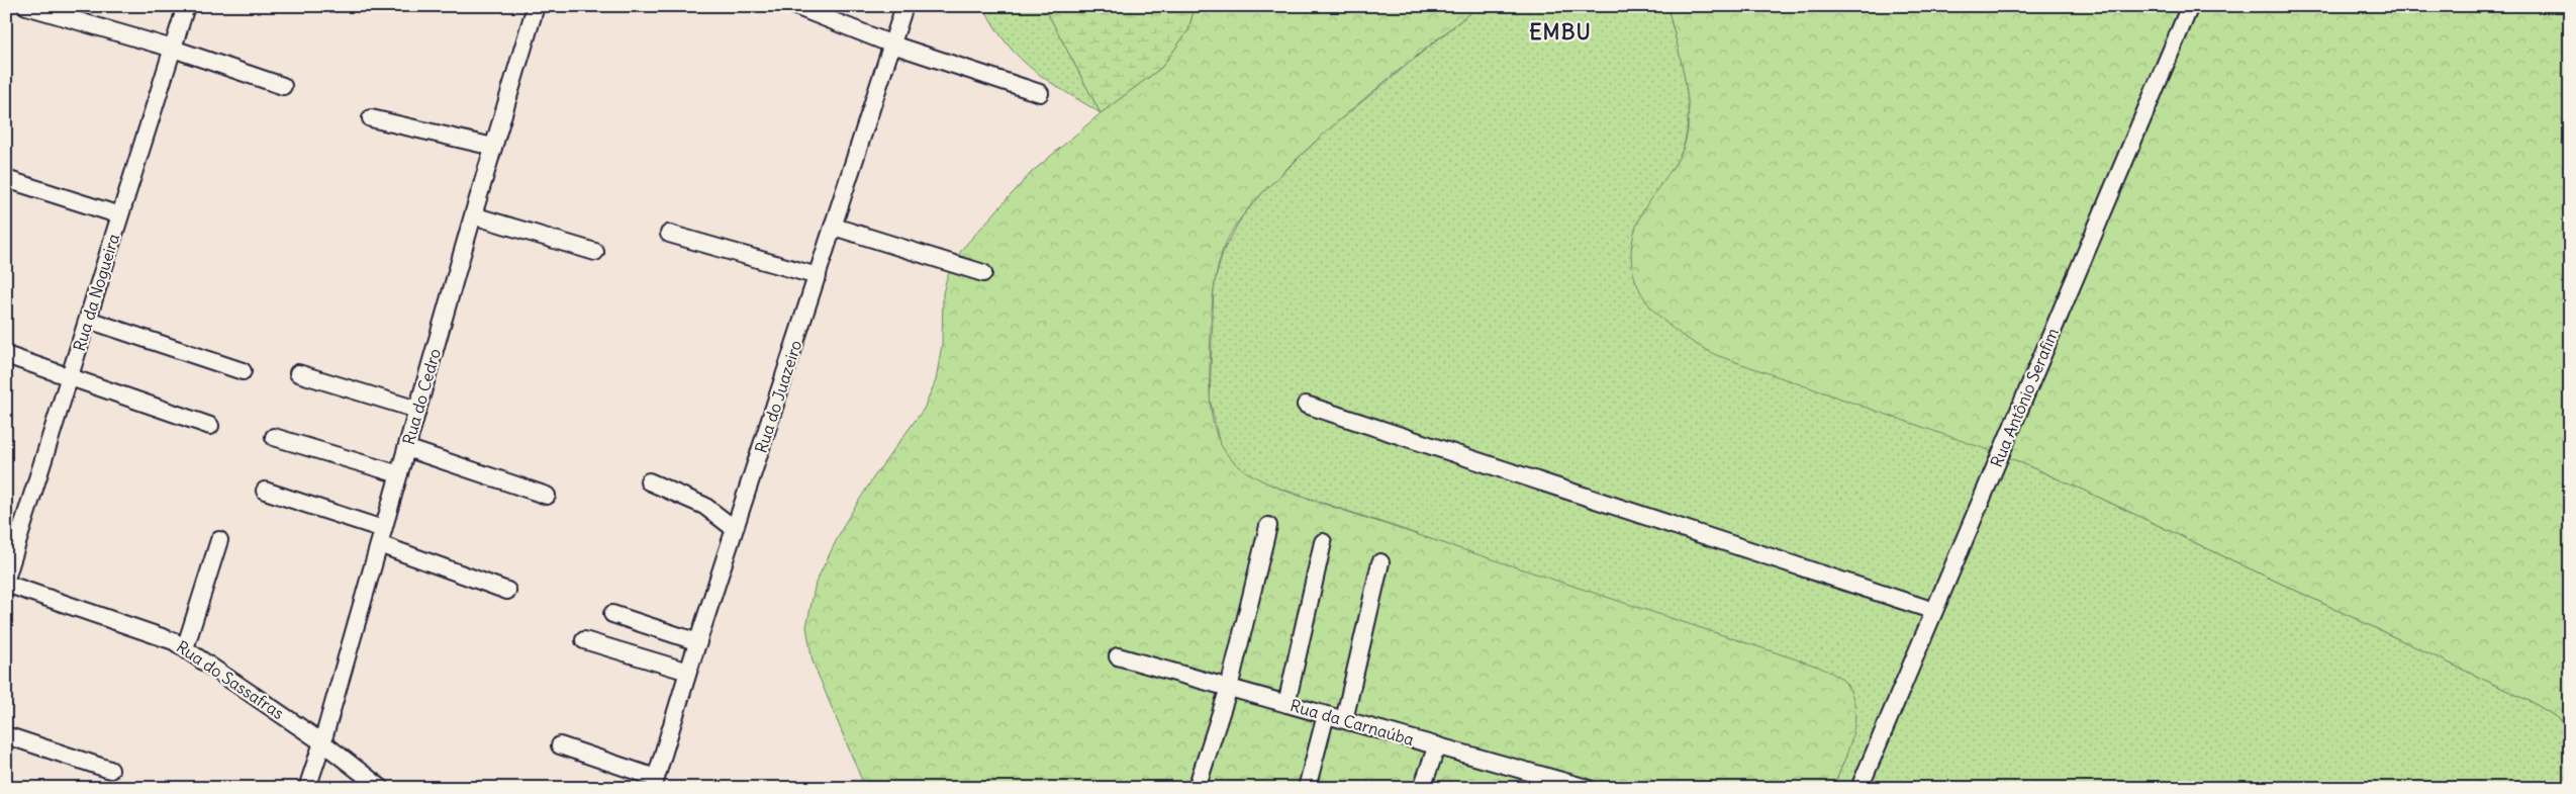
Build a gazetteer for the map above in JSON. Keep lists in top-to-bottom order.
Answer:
{
  "streets": {
    "street": [
      "Rua da Nogueira",
      "Rua do Cedro",
      "Rua do Juazeiro",
      "Rua Antônio Serafim",
      "Rua do Sassafras",
      "Rua da Carnaúba"
    ]
  },
  "crossings": [
    ["Rua do Cedro", "Rua do Sassafras"]
  ],
  "districts": ["EMBU"]
}
